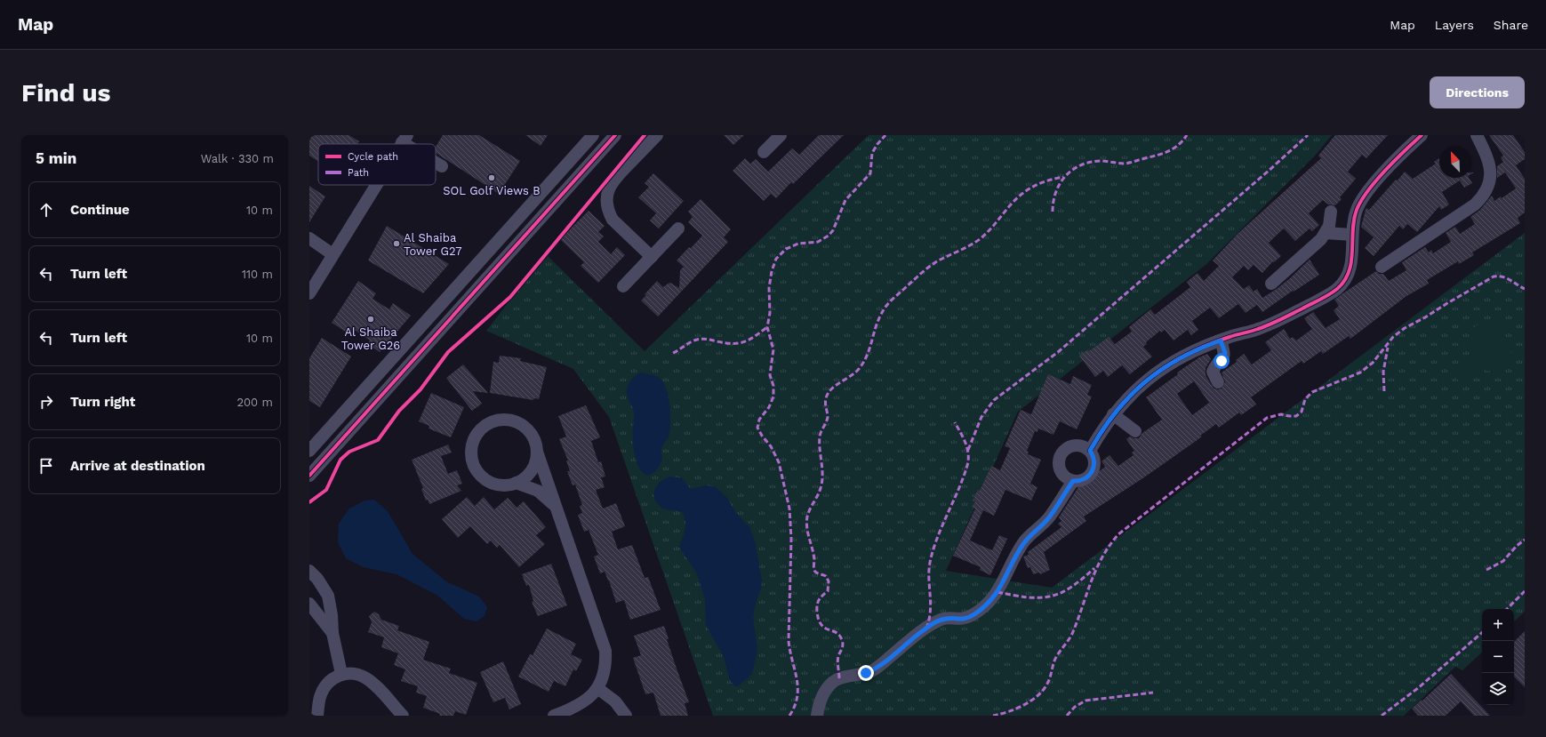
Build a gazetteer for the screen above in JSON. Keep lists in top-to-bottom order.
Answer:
{
  "places": ["SOL Golf Views B", "Al Shaiba Tower G27", "Al Shaiba Tower G26"],
  "legend": ["Cycle path", "Path"],
  "north": "top left",
  "page": {
    "header": "Map",
    "nav": ["Map", "Layers", "Share"],
    "buttons": "Directions",
    "title": "Find us",
    "heading": ["5 min", "Walk · 330 m"],
    "list": [
      ["Continue", "10 m"],
      ["Turn left", "110 m"],
      ["Turn left", "10 m"],
      ["Turn right", "200 m"],
      "Arrive at destination"
    ],
    "map_buttons": ["+", "−"]
  }
}
